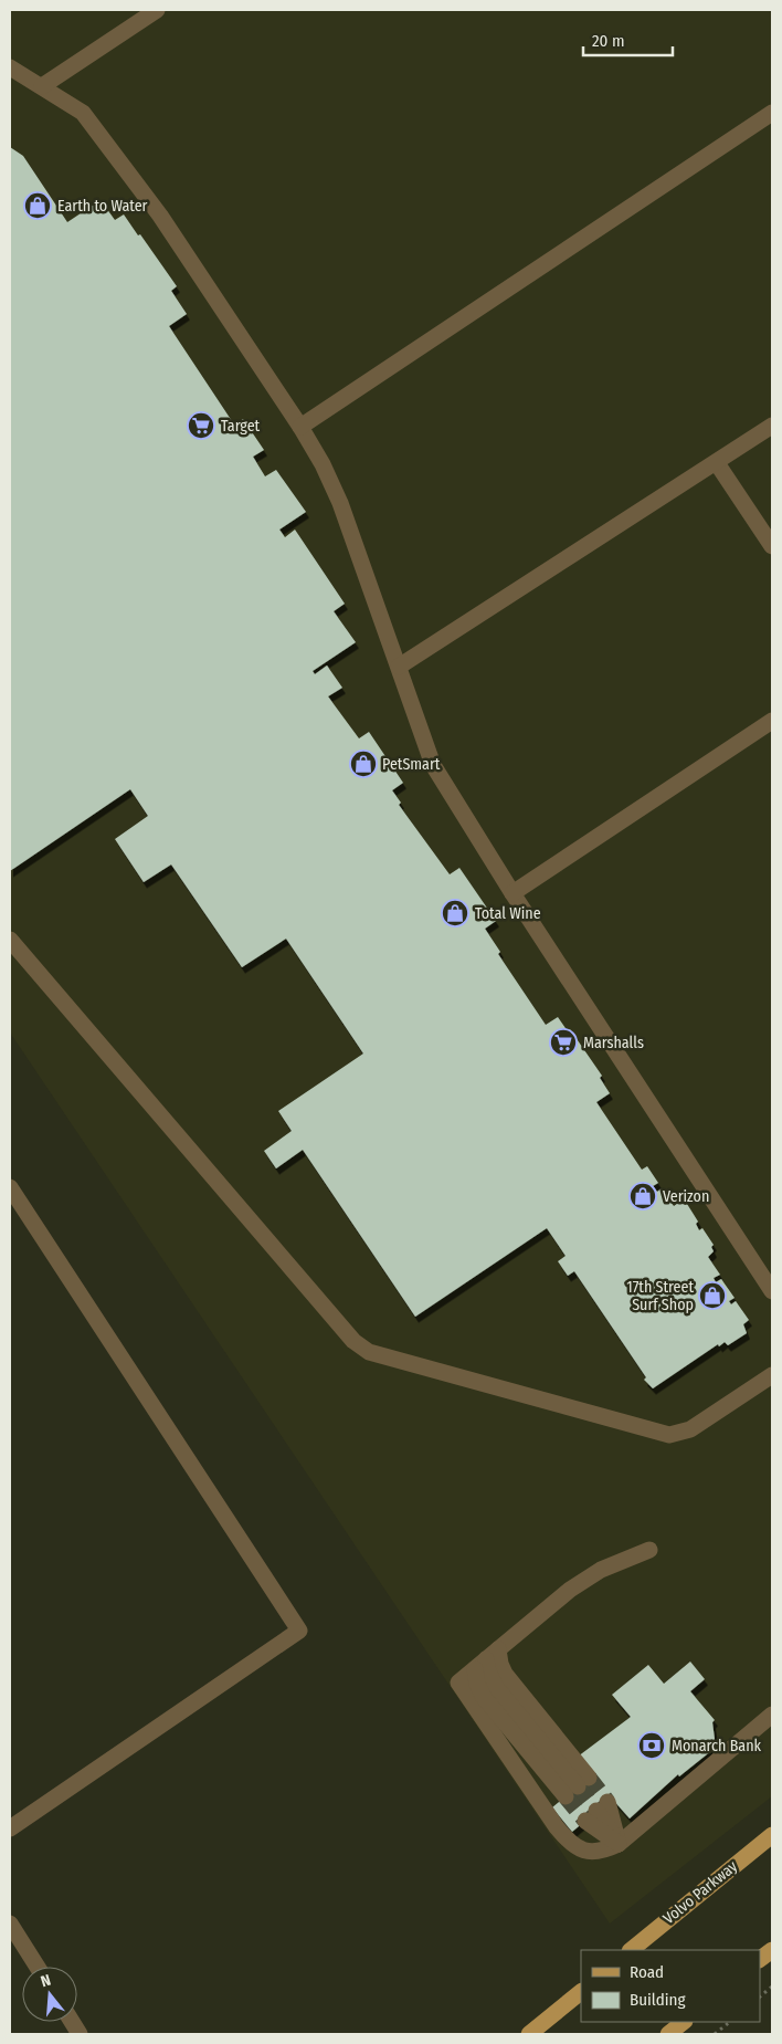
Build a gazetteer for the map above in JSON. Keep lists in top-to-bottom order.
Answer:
{
  "streets": {
    "main road": ["Volvo Parkway"]
  },
  "places": {
    "shop": [
      "Earth to Water",
      "PetSmart",
      "Total Wine",
      "Verizon",
      "17th Street Surf Shop"
    ],
    "supermarket": ["Target", "Marshalls"],
    "bank": ["Monarch Bank"]
  },
  "legend": ["Road", "Building"],
  "scale_bar": "20 m",
  "north": "top"
}
